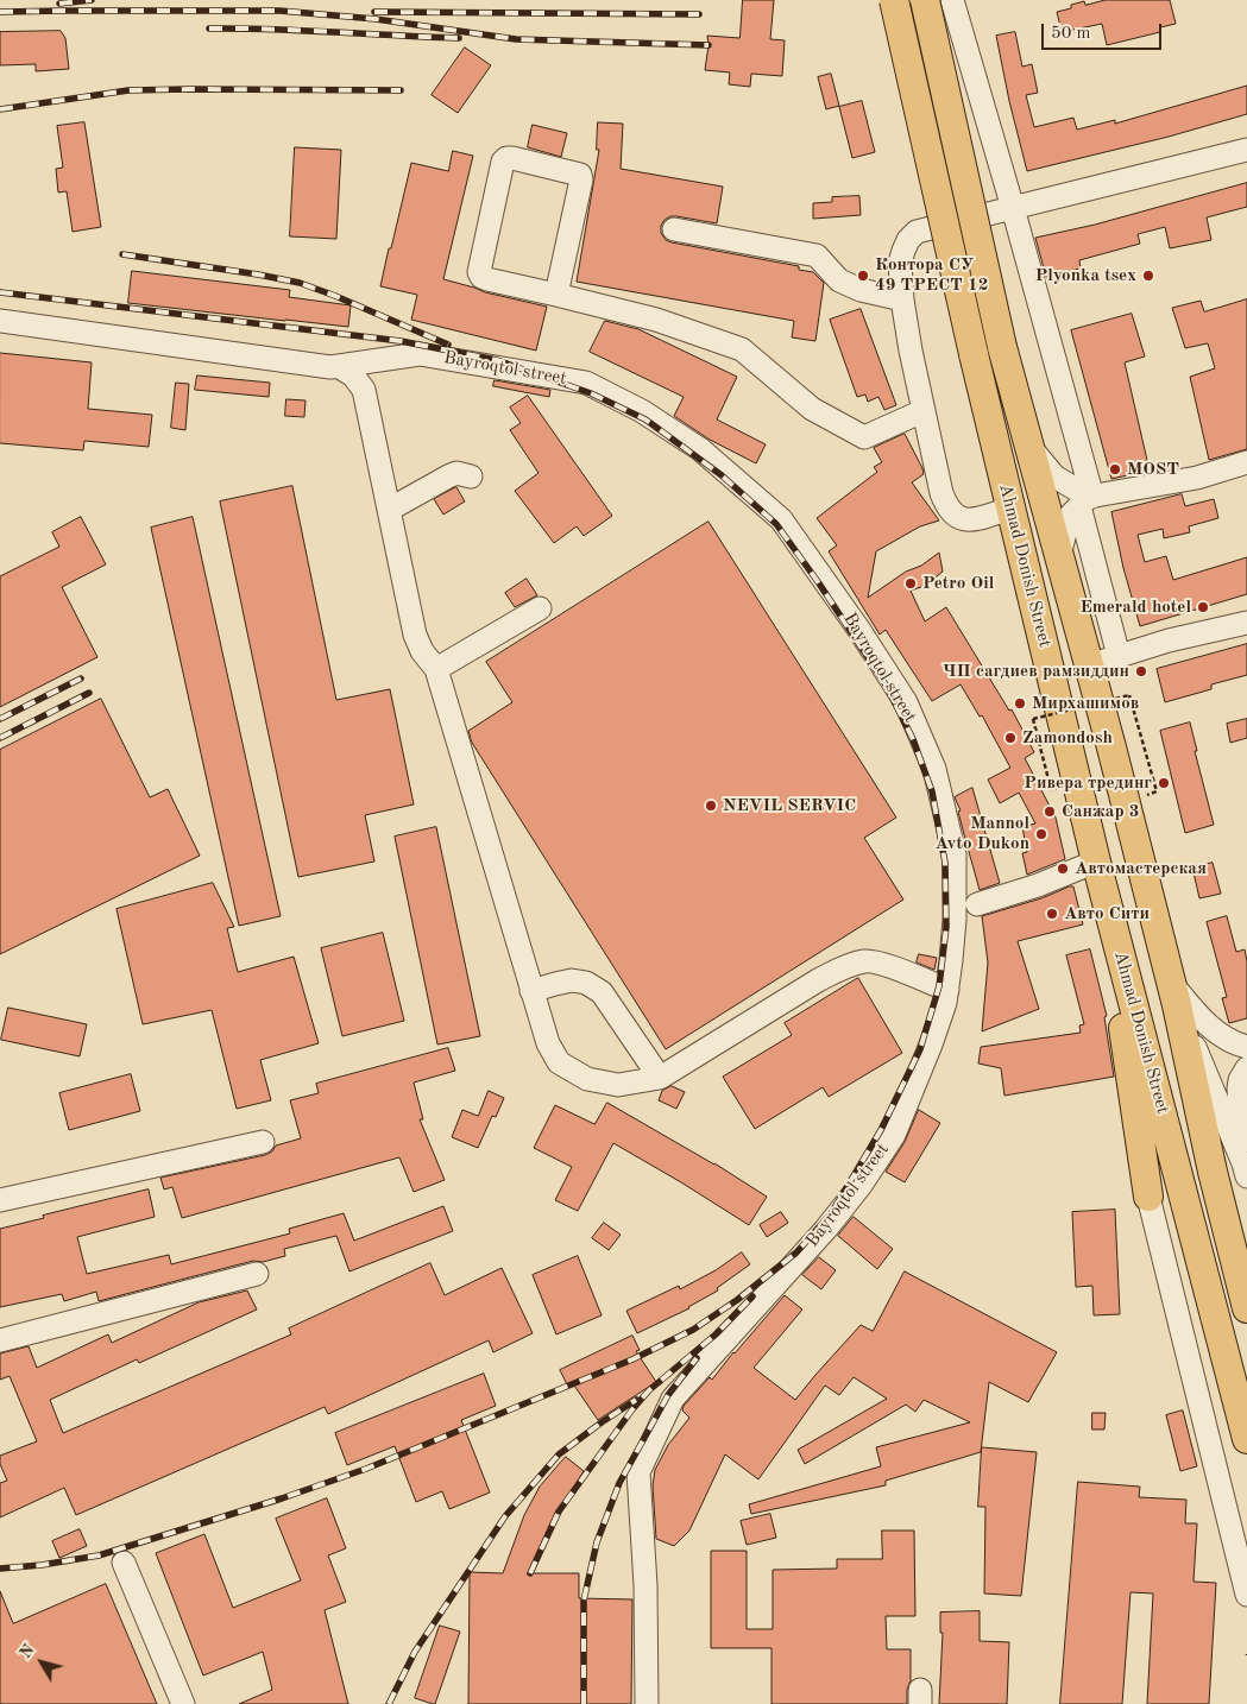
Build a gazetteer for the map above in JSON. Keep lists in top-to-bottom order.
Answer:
{
  "streets": {
    "main road": ["Ahmad Donish Street"],
    "street": ["Bayroqtol street"]
  },
  "places": [
    "Контора СУ 49 ТРЕСТ 12",
    "Plyonka tsex",
    "MOST",
    "Petro Oil",
    "Emerald hotel",
    "ЧП сагдиев рамзиддин",
    "Мирхашимов",
    "Zamondosh",
    "Ривера трединг",
    "NEVIL SERVIC",
    "Санжар 3",
    "Mannol Avto Dukon",
    "Автомастерская",
    "Авто Сити"
  ],
  "scale_bar": "50 m",
  "north": "top left"
}
